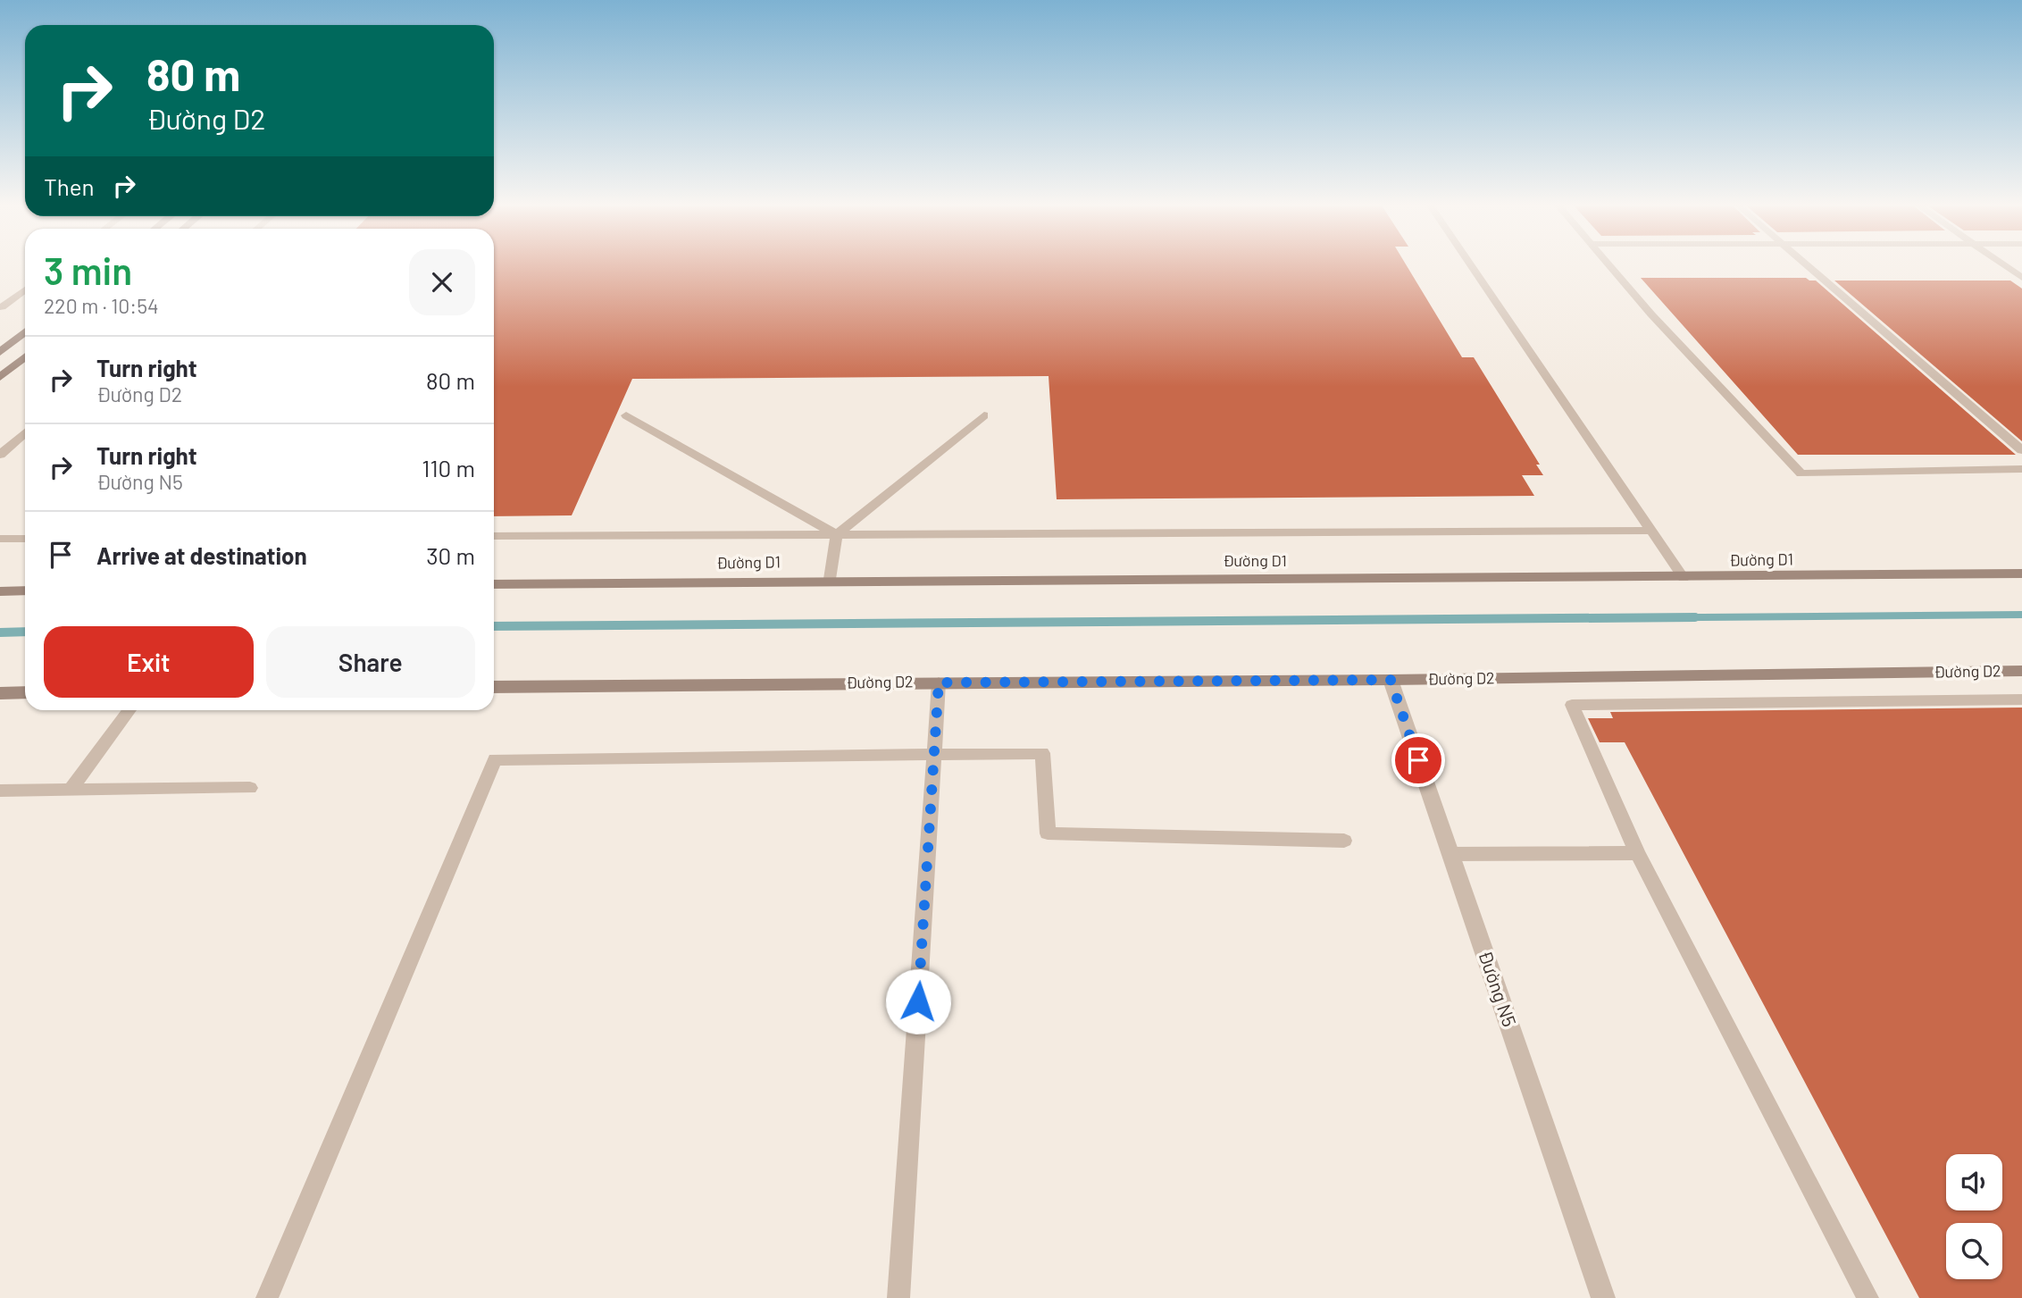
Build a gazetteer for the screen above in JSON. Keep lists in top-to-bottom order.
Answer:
{
  "streets": {
    "street": ["Đường D1", "Đường D2", "Đường N5"]
  },
  "crossings": [
    ["Đường D2", "Đường N5"]
  ],
  "page": {
    "turn": ["80 m", "Đường D2"],
    "then": "Then",
    "heading": ["3 min", "220 m · 10:54"],
    "list": [
      {
        "name": "Turn right",
        "note": "Đường D2",
        "value": "80 m"
      },
      {
        "name": "Turn right",
        "note": "Đường N5",
        "value": "110 m"
      },
      {
        "name": "Arrive at destination",
        "value": "30 m"
      }
    ],
    "buttons": ["Exit", "Share"]
  }
}
